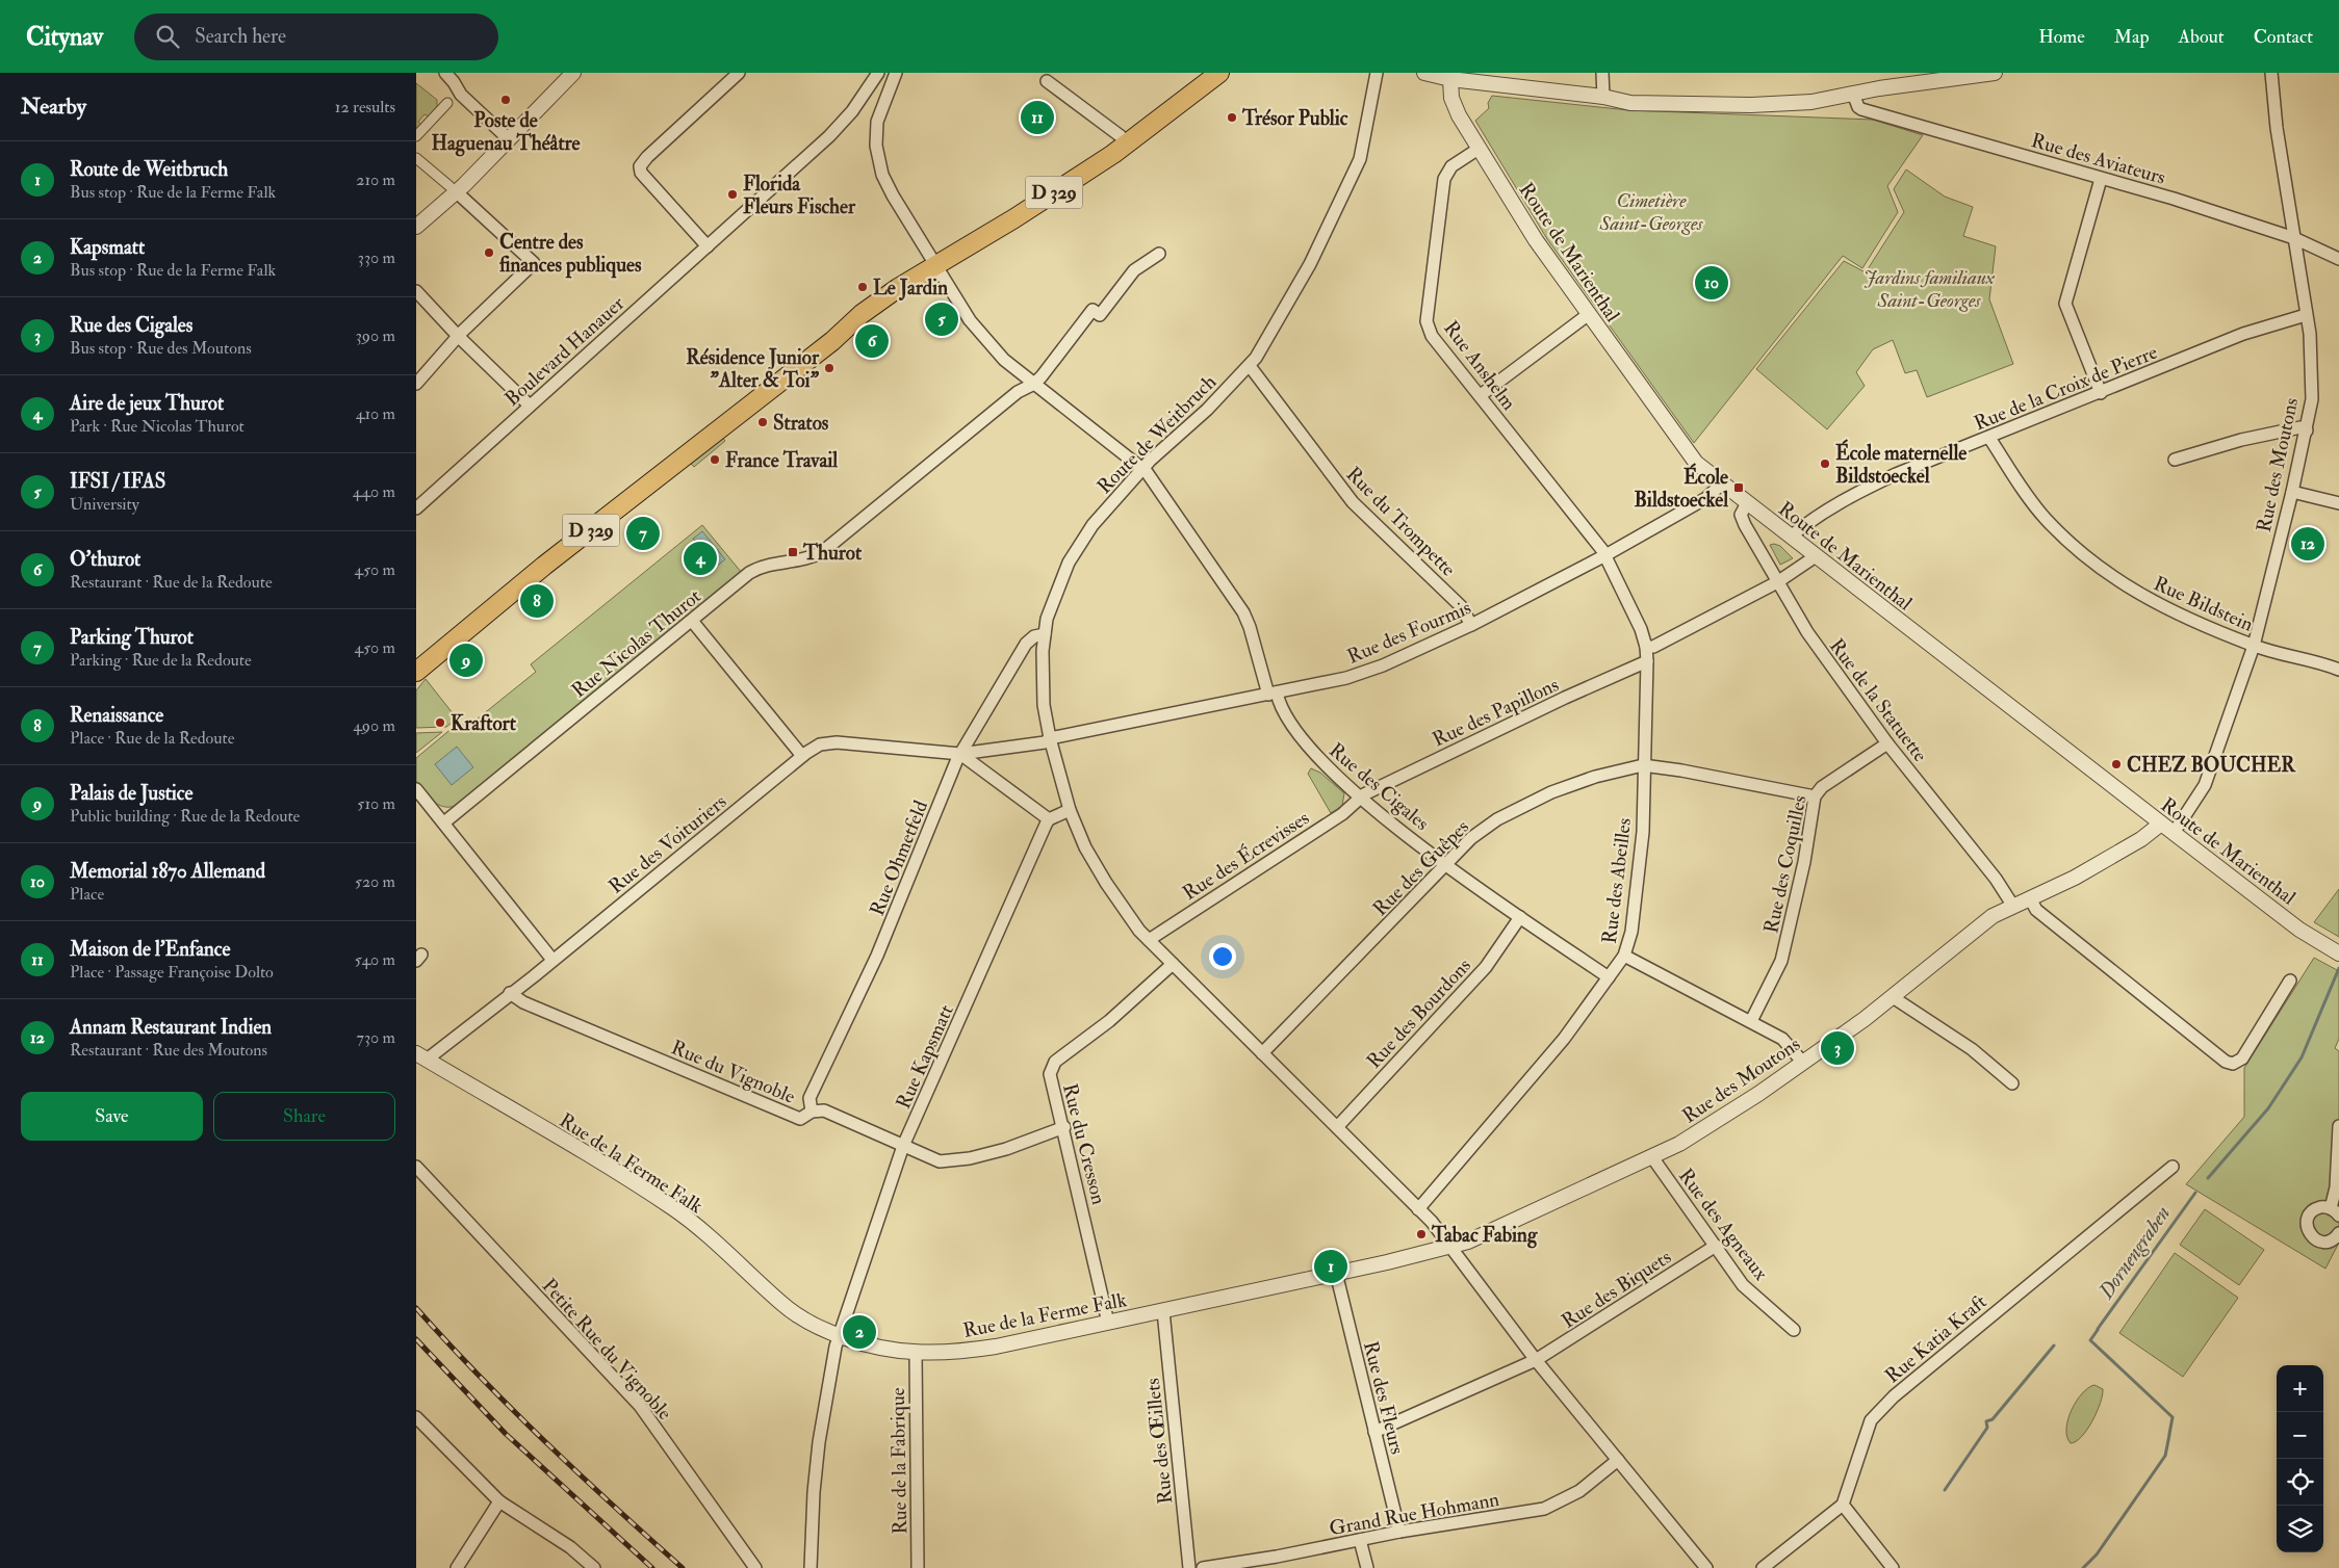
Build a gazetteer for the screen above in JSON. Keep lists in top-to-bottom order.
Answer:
{
  "streets": {
    "main road": ["D 329"],
    "street": [
      "Rue des Aviateurs",
      "Route de Marienthal",
      "Boulevard Hanauer",
      "Rue Anshelm",
      "Rue de la Croix de Pierre",
      "Route de Weitbruch",
      "Rue des Moutons",
      "Rue du Trompette",
      "Rue Bildstein",
      "Rue des Fourmis",
      "Rue Nicolas Thurot",
      "Rue de la Statuette",
      "Rue des Papillons",
      "Rue des Cigales",
      "Rue des Voituriers",
      "Rue des Écrevisses",
      "Rue Ohmetfeld",
      "Rue des Coquilles",
      "Rue des Guêpes",
      "Rue des Abeilles",
      "Rue des Bourdons",
      "Rue Kapsmatt",
      "Rue du Vignoble",
      "Rue du Cresson",
      "Rue de la Ferme Falk",
      "Rue des Agneaux",
      "Rue des Biquets",
      "Rue Katia Kraft",
      "Petite Rue du Vignoble",
      "Rue des Fleurs",
      "Rue des Œillets",
      "Rue de la Fabrique",
      "Grand Rue Hohmann"
    ]
  },
  "crossings": [
    ["Rue des Aviateurs", "Rue des Moutons"],
    ["D 329", "Rue des Cigales"],
    ["Route de Marienthal", "Rue Anshelm"],
    ["Route de Marienthal", "Rue de la Croix de Pierre"],
    ["Route de Marienthal", "Rue des Moutons"],
    ["Route de Marienthal", "Rue des Fourmis"],
    ["Route de Marienthal", "Rue de la Statuette"],
    ["Rue Anshelm", "Rue des Fourmis"],
    ["Rue Anshelm", "Rue des Abeilles"],
    ["Rue de la Croix de Pierre", "Rue des Moutons"],
    ["Rue de la Croix de Pierre", "Rue Bildstein"],
    ["Route de Weitbruch", "Rue des Moutons"],
    ["Route de Weitbruch", "Rue du Trompette"],
    ["Route de Weitbruch", "Rue des Fourmis"],
    ["Route de Weitbruch", "Rue des Cigales"],
    ["Route de Weitbruch", "Rue des Voituriers"],
    ["Route de Weitbruch", "Rue des Écrevisses"],
    ["Route de Weitbruch", "Rue Ohmetfeld"],
    ["Route de Weitbruch", "Rue des Guêpes"],
    ["Route de Weitbruch", "Rue des Abeilles"],
    ["Route de Weitbruch", "Rue des Bourdons"],
    ["Route de Weitbruch", "Rue du Cresson"],
    ["Route de Weitbruch", "Rue de la Ferme Falk"],
    ["Route de Weitbruch", "Rue des Biquets"],
    ["Route de Weitbruch", "Grand Rue Hohmann"],
    ["Rue des Moutons", "Rue Bildstein"],
    ["Rue des Moutons", "Rue de la Statuette"],
    ["Rue des Moutons", "Rue de la Ferme Falk"],
    ["Rue des Moutons", "Rue des Agneaux"],
    ["Rue du Trompette", "Rue des Fourmis"],
    ["Rue des Fourmis", "Rue des Cigales"],
    ["Rue des Fourmis", "Rue des Voituriers"],
    ["Rue des Fourmis", "Rue des Abeilles"],
    ["Rue Nicolas Thurot", "Rue des Cigales"],
    ["Rue de la Statuette", "Rue des Coquilles"],
    ["Rue des Papillons", "Rue des Cigales"],
    ["Rue des Papillons", "Rue des Écrevisses"],
    ["Rue des Papillons", "Rue des Abeilles"],
    ["Rue des Cigales", "Rue des Écrevisses"],
    ["Rue des Cigales", "Rue des Guêpes"],
    ["Rue des Cigales", "Rue des Abeilles"],
    ["Rue des Cigales", "Rue des Bourdons"],
    ["Rue des Voituriers", "Rue Ohmetfeld"],
    ["Rue des Voituriers", "Rue du Vignoble"],
    ["Rue des Voituriers", "Rue de la Ferme Falk"],
    ["Rue Ohmetfeld", "Rue du Vignoble"],
    ["Rue des Guêpes", "Rue des Abeilles"],
    ["Rue Kapsmatt", "Rue du Vignoble"],
    ["Rue Kapsmatt", "Rue de la Ferme Falk"],
    ["Rue du Vignoble", "Rue du Cresson"],
    ["Rue du Cresson", "Rue de la Ferme Falk"],
    ["Rue de la Ferme Falk", "Rue des Fleurs"],
    ["Rue de la Ferme Falk", "Rue des Œillets"],
    ["Rue de la Ferme Falk", "Rue de la Fabrique"],
    ["Rue des Agneaux", "Rue des Biquets"],
    ["Rue des Biquets", "Rue des Fleurs"],
    ["Rue des Fleurs", "Grand Rue Hohmann"]
  ],
  "water": ["Dornengraben"],
  "parks": ["Cimetière Saint-Georges", "Jardins familiaux Saint-Georges"],
  "places": {
    "other": [
      "Poste de Haguenau Théâtre",
      "Trésor Public",
      "Florida Fleurs Fischer",
      "Centre des finances publiques",
      "Le Jardin",
      "Résidence Junior \"Alter & Toi\"",
      "Stratos",
      "France Travail",
      "École maternelle Bildstoeckel",
      "Kraftort",
      "CHEZ BOUCHER",
      "Tabac Fabing"
    ],
    "transit": ["École Bildstoeckel", "Thurot"]
  },
  "page": {
    "header": "Citynav",
    "search": "Search here",
    "nav": [
      "Home",
      "Map",
      "About",
      "Contact"
    ],
    "heading": ["Nearby", "12 results"],
    "pins": [
      "11",
      "10",
      "5",
      "6",
      "7",
      "12",
      "4",
      "8",
      "9",
      "3",
      "1",
      "2"
    ],
    "list": [
      {
        "mark": "1",
        "name": "Route de Weitbruch",
        "note": "Bus stop · Rue de la Ferme Falk",
        "value": "210 m"
      },
      {
        "mark": "2",
        "name": "Kapsmatt",
        "note": "Bus stop · Rue de la Ferme Falk",
        "value": "330 m"
      },
      {
        "mark": "3",
        "name": "Rue des Cigales",
        "note": "Bus stop · Rue des Moutons",
        "value": "390 m"
      },
      {
        "mark": "4",
        "name": "Aire de jeux Thurot",
        "note": "Park · Rue Nicolas Thurot",
        "value": "410 m"
      },
      {
        "mark": "5",
        "name": "IFSI / IFAS",
        "note": "University",
        "value": "440 m"
      },
      {
        "mark": "6",
        "name": "O'thurot",
        "note": "Restaurant · Rue de la Redoute",
        "value": "450 m"
      },
      {
        "mark": "7",
        "name": "Parking Thurot",
        "note": "Parking · Rue de la Redoute",
        "value": "450 m"
      },
      {
        "mark": "8",
        "name": "Renaissance",
        "note": "Place · Rue de la Redoute",
        "value": "490 m"
      },
      {
        "mark": "9",
        "name": "Palais de Justice",
        "note": "Public building · Rue de la Redoute",
        "value": "510 m"
      },
      {
        "mark": "10",
        "name": "Memorial 1870 Allemand",
        "note": "Place",
        "value": "520 m"
      },
      {
        "mark": "11",
        "name": "Maison de l'Enfance",
        "note": "Place · Passage Françoise Dolto",
        "value": "540 m"
      },
      {
        "mark": "12",
        "name": "Annam Restaurant Indien",
        "note": "Restaurant · Rue des Moutons",
        "value": "730 m"
      }
    ],
    "buttons": ["Save", "Share"],
    "map_buttons": ["+", "−"]
  }
}
